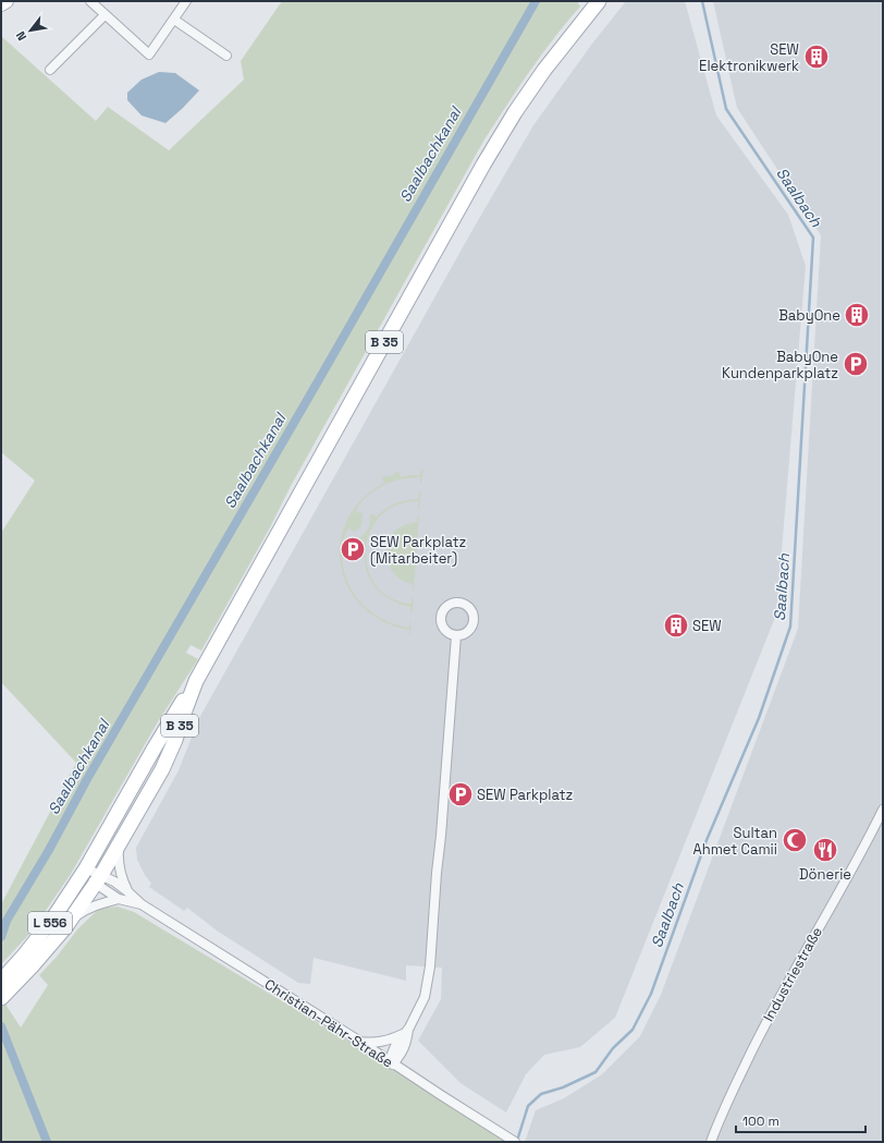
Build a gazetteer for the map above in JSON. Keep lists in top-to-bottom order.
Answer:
{
  "streets": {
    "main road": ["B 35", "L 556"],
    "street": ["Industriestraße", "Christian-Pähr-Straße"]
  },
  "crossings": [
    ["B 35", "L 556"],
    ["B 35", "Christian-Pähr-Straße"],
    ["L 556", "Christian-Pähr-Straße"]
  ],
  "water": ["Saalbachkanal", "Saalbach"],
  "places": {
    "building": ["SEW Elektronikwerk", "BabyOne", "SEW"],
    "parking": ["BabyOne Kundenparkplatz", "SEW Parkplatz (Mitarbeiter)", "SEW Parkplatz"],
    "mosque": ["Sultan Ahmet Camii"],
    "restaurant": ["Dönerie"]
  },
  "scale_bar": "100 m",
  "north": "bottom left"
}
